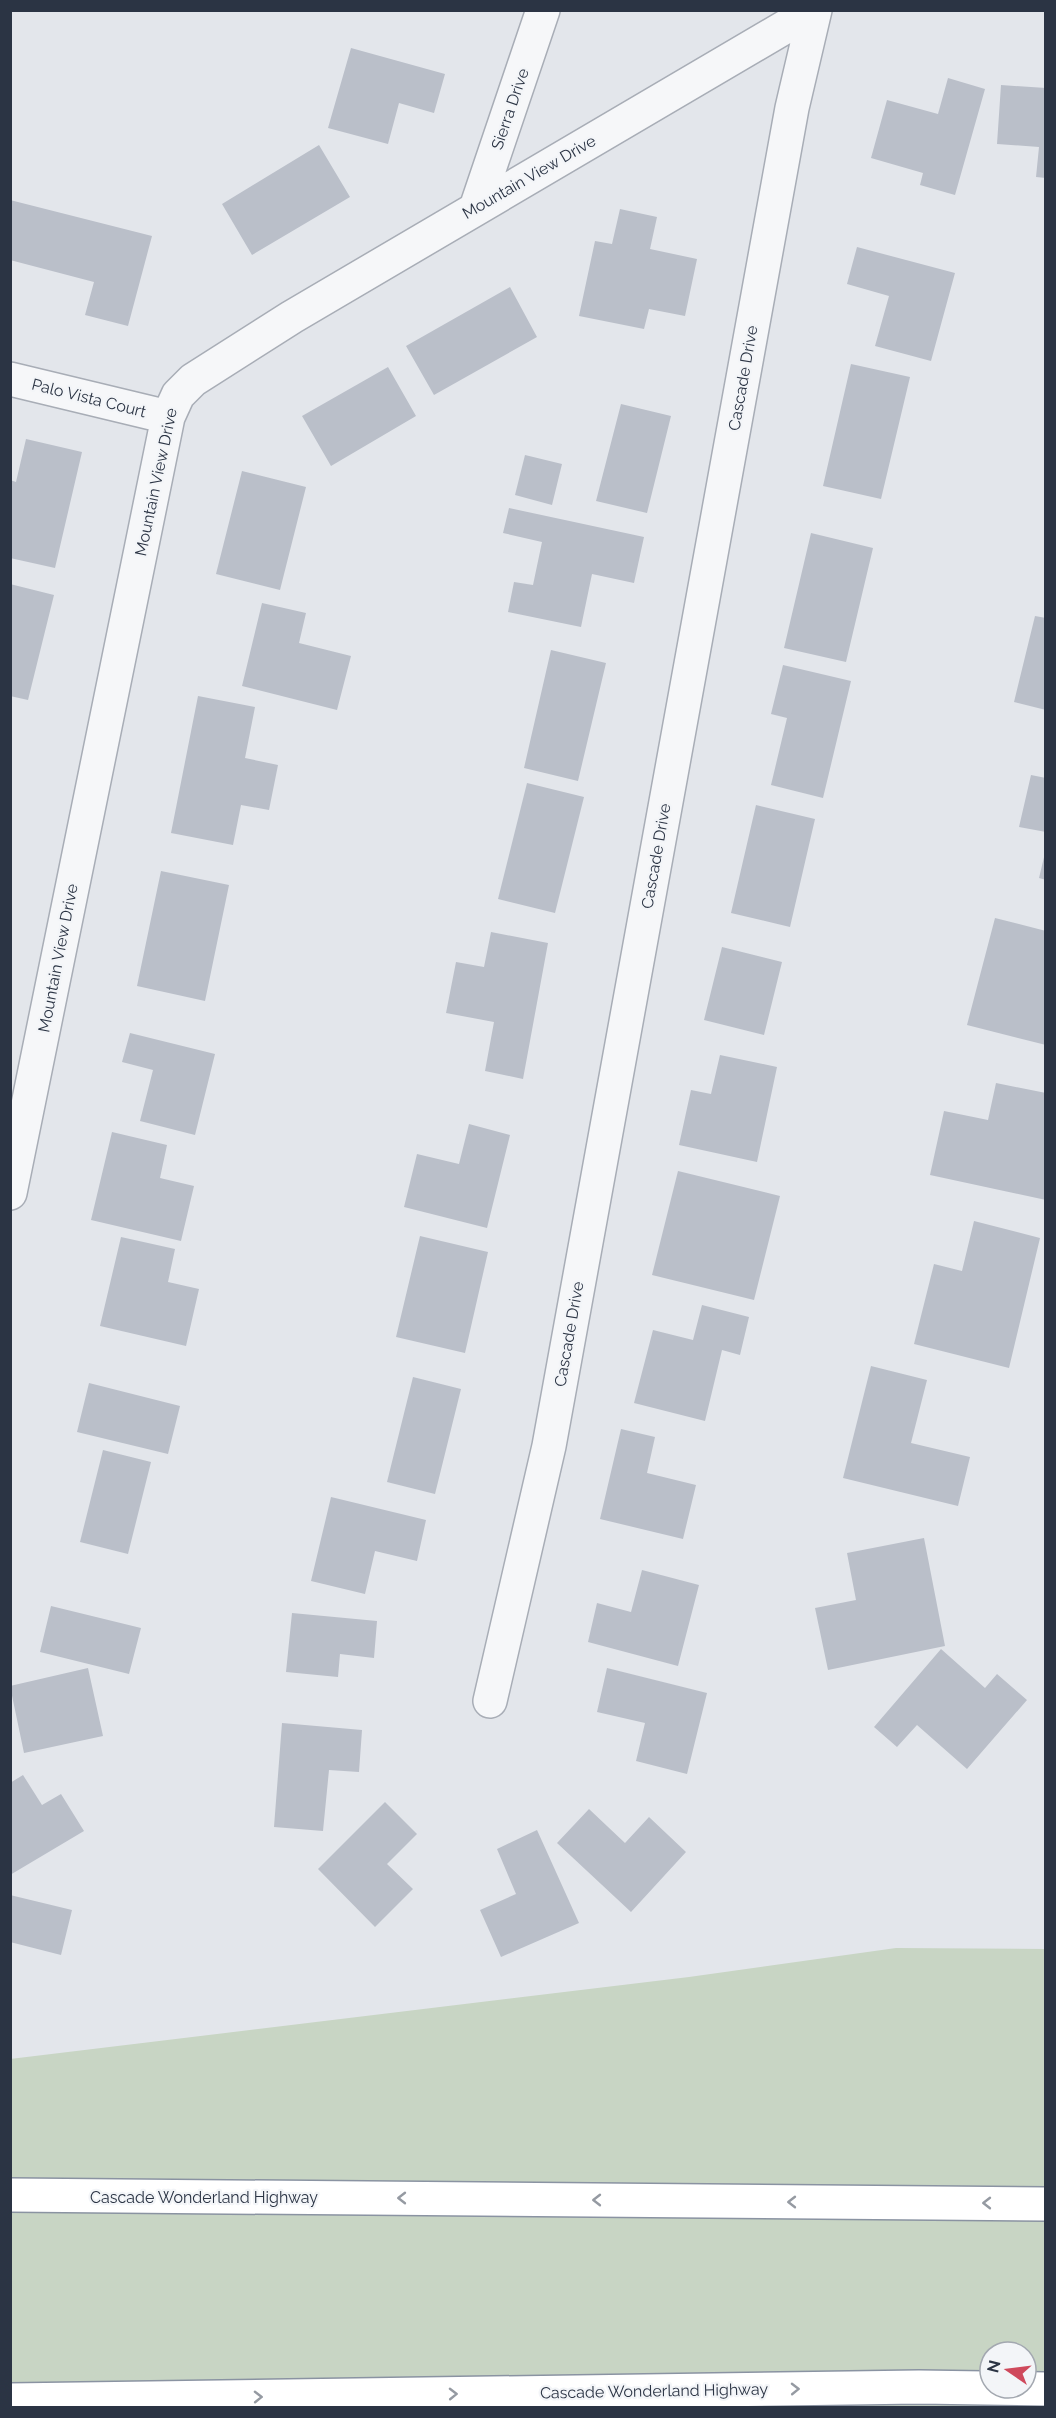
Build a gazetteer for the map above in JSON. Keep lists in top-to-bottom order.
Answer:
{
  "streets": {
    "highway": ["Cascade Wonderland Highway"],
    "street": [
      "Sierra Drive",
      "Mountain View Drive",
      "Cascade Drive",
      "Palo Vista Court"
    ]
  },
  "crossings": [
    ["Sierra Drive", "Mountain View Drive"],
    ["Mountain View Drive", "Cascade Drive"],
    ["Mountain View Drive", "Palo Vista Court"]
  ],
  "north": "left"
}
